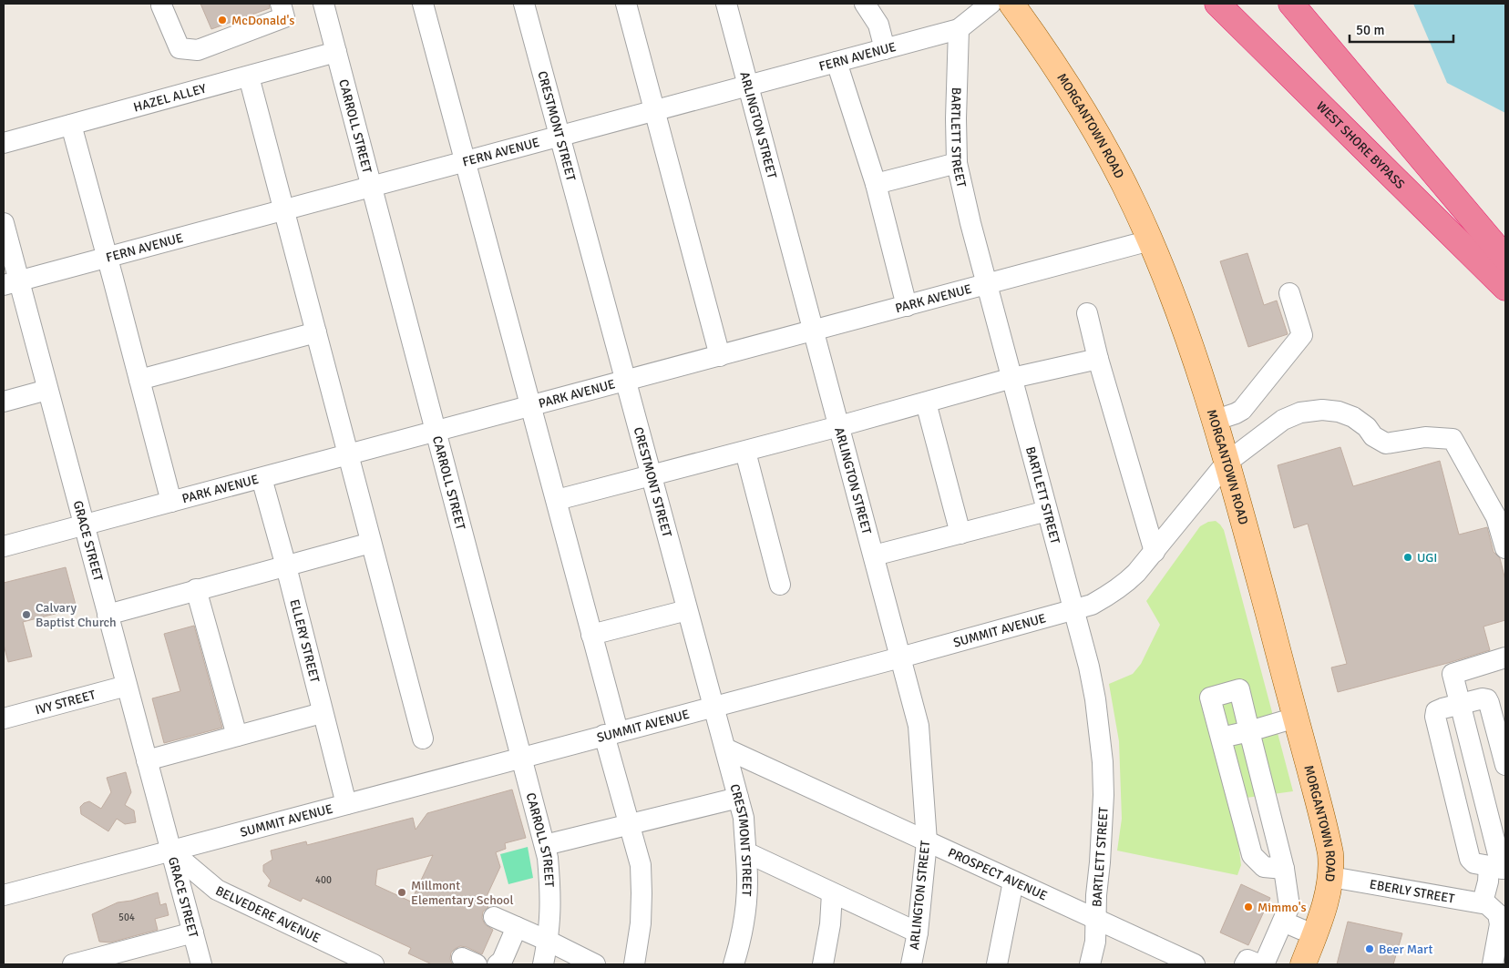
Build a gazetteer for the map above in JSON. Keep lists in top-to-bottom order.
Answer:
{
  "streets": {
    "highway": ["WEST SHORE BYPASS"],
    "main road": ["MORGANTOWN ROAD"],
    "street": [
      "FERN AVENUE",
      "HAZEL ALLEY",
      "ARLINGTON STREET",
      "CARROLL STREET",
      "CRESTMONT STREET",
      "BARTLETT STREET",
      "PARK AVENUE",
      "GRACE STREET",
      "SUMMIT AVENUE",
      "ELLERY STREET",
      "IVY STREET",
      "PROSPECT AVENUE",
      "EBERLY STREET",
      "BELVEDERE AVENUE"
    ]
  },
  "crossings": [
    ["FERN AVENUE", "ARLINGTON STREET"],
    ["FERN AVENUE", "CARROLL STREET"],
    ["FERN AVENUE", "CRESTMONT STREET"],
    ["FERN AVENUE", "BARTLETT STREET"],
    ["FERN AVENUE", "GRACE STREET"],
    ["HAZEL ALLEY", "CARROLL STREET"],
    ["ARLINGTON STREET", "PARK AVENUE"],
    ["ARLINGTON STREET", "SUMMIT AVENUE"],
    ["ARLINGTON STREET", "PROSPECT AVENUE"],
    ["CARROLL STREET", "PARK AVENUE"],
    ["CARROLL STREET", "SUMMIT AVENUE"],
    ["CRESTMONT STREET", "PARK AVENUE"],
    ["CRESTMONT STREET", "SUMMIT AVENUE"],
    ["CRESTMONT STREET", "PROSPECT AVENUE"],
    ["MORGANTOWN ROAD", "PARK AVENUE"],
    ["MORGANTOWN ROAD", "SUMMIT AVENUE"],
    ["MORGANTOWN ROAD", "EBERLY STREET"],
    ["BARTLETT STREET", "PARK AVENUE"],
    ["BARTLETT STREET", "SUMMIT AVENUE"],
    ["BARTLETT STREET", "PROSPECT AVENUE"],
    ["PARK AVENUE", "GRACE STREET"],
    ["PARK AVENUE", "ELLERY STREET"],
    ["GRACE STREET", "SUMMIT AVENUE"],
    ["GRACE STREET", "IVY STREET"],
    ["GRACE STREET", "BELVEDERE AVENUE"],
    ["SUMMIT AVENUE", "ELLERY STREET"],
    ["SUMMIT AVENUE", "BELVEDERE AVENUE"]
  ],
  "places": [
    "McDonald's",
    "UGI",
    "Calvary Baptist Church",
    "Millmont Elementary School",
    "Mimmo's",
    "Beer Mart"
  ],
  "house_numbers": ["400", "504"],
  "scale_bar": "50 m"
}
